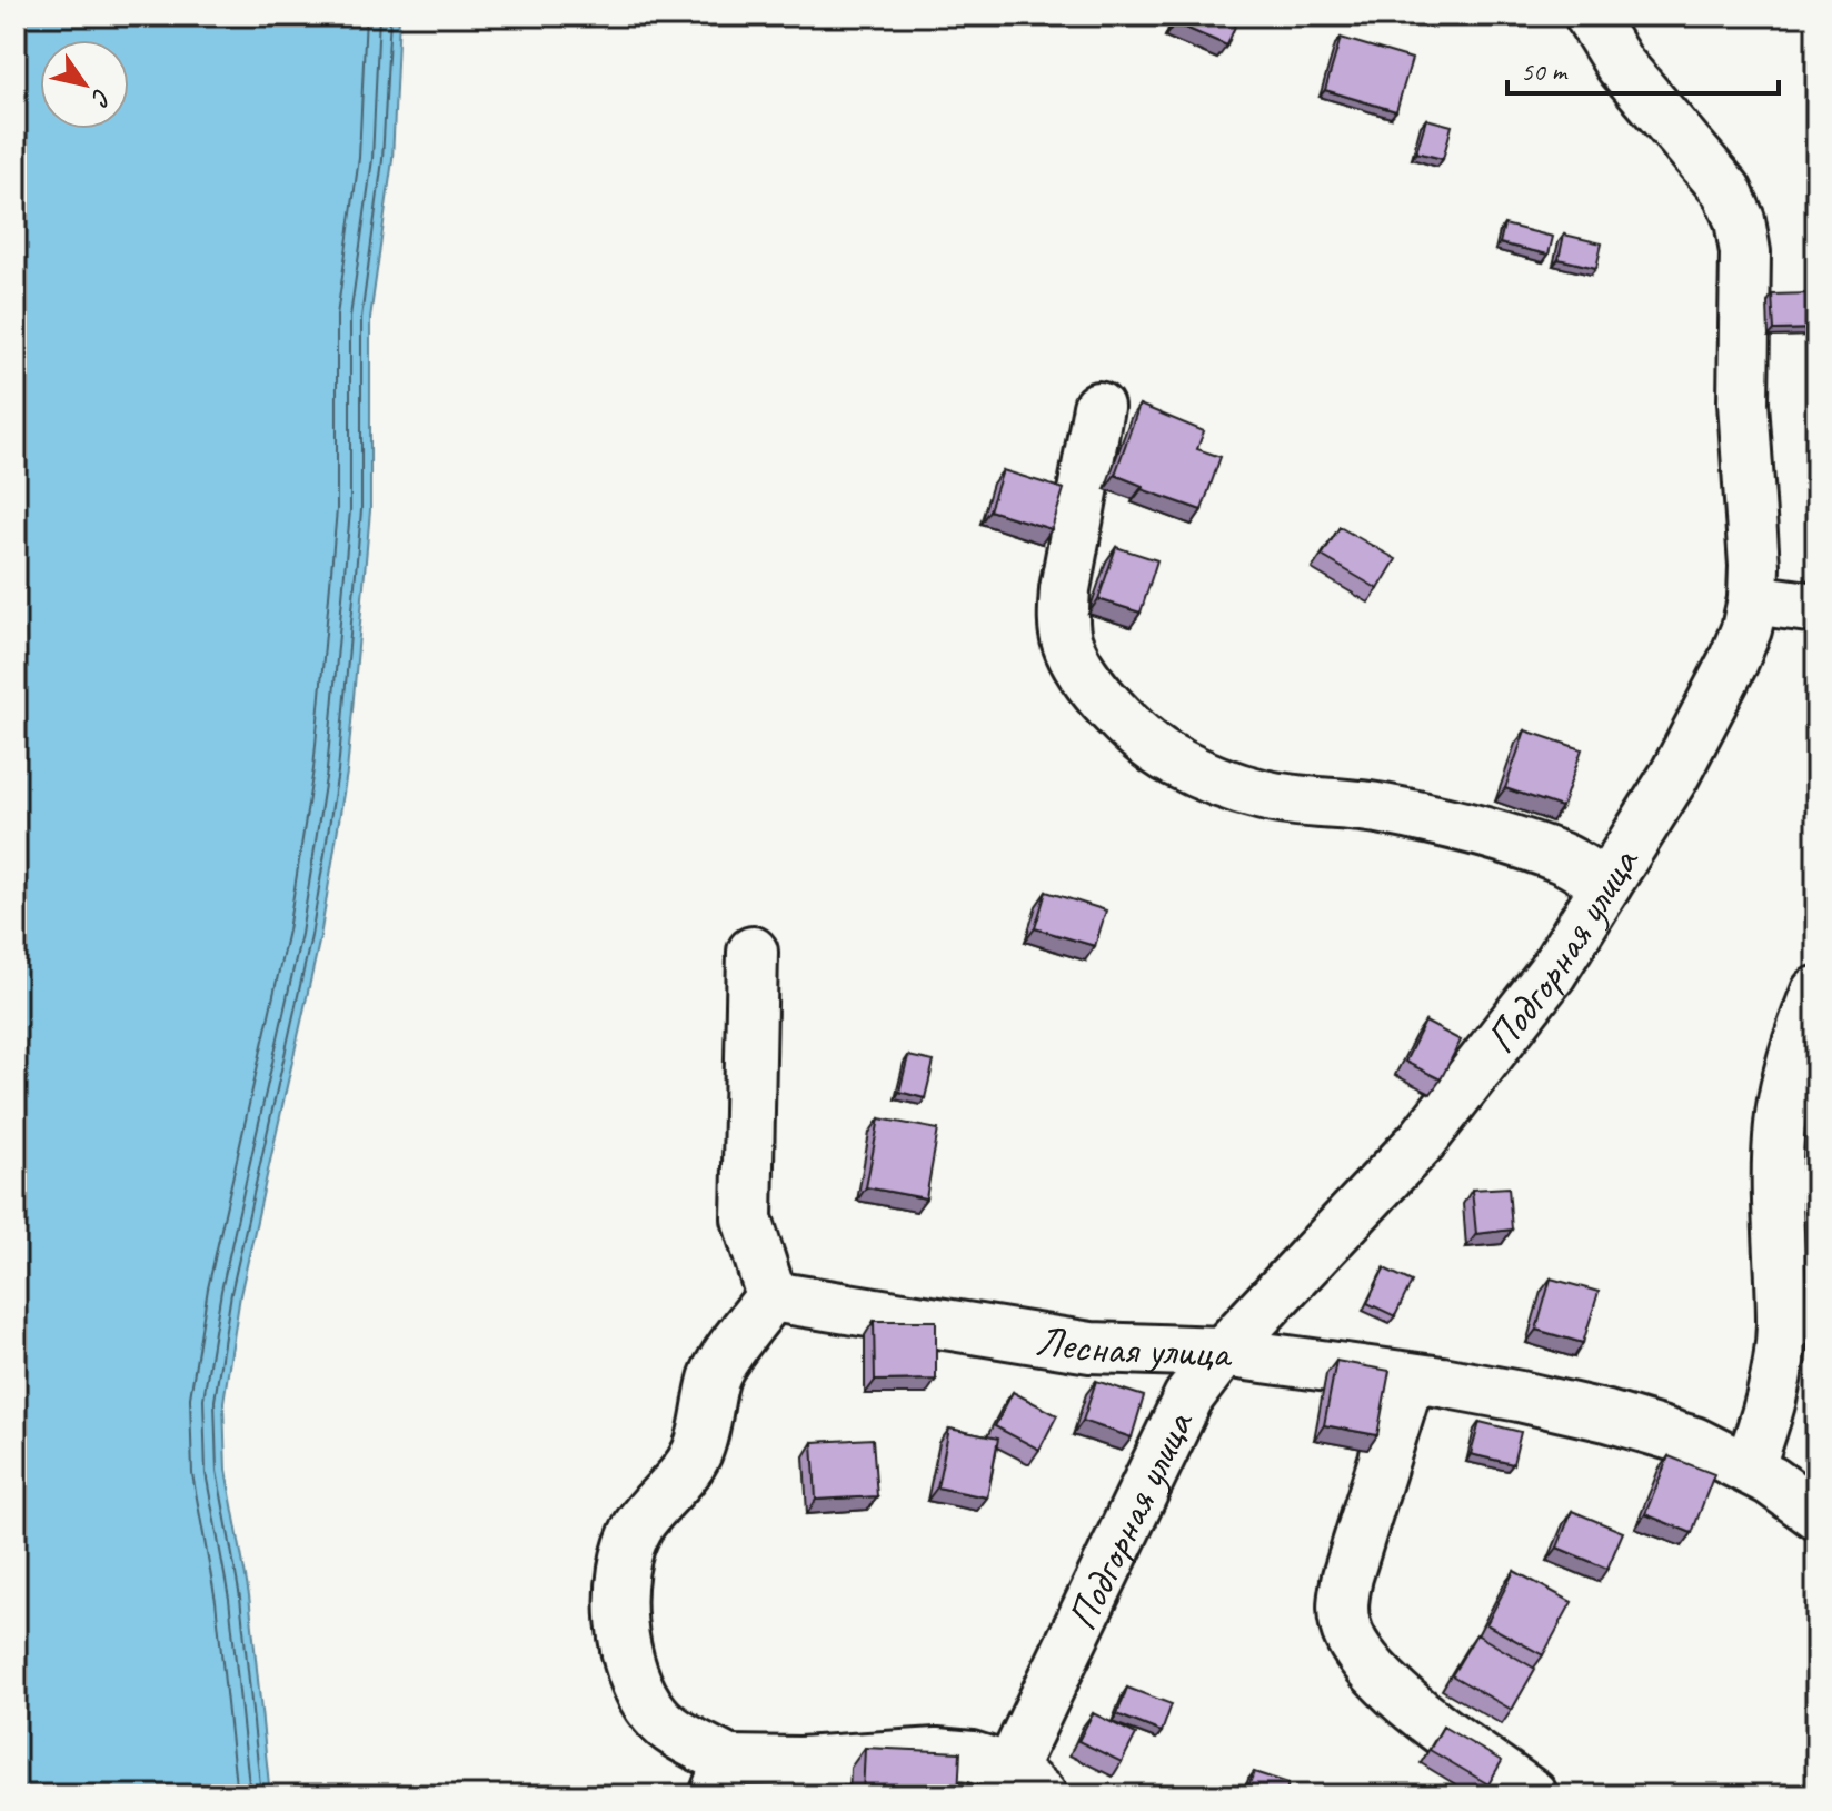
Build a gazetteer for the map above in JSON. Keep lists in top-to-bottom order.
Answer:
{
  "streets": {
    "street": ["Подгорная улица", "Лесная улица"]
  },
  "crossings": [
    ["Подгорная улица", "Лесная улица"]
  ],
  "scale_bar": "50 m",
  "north": "bottom right"
}
